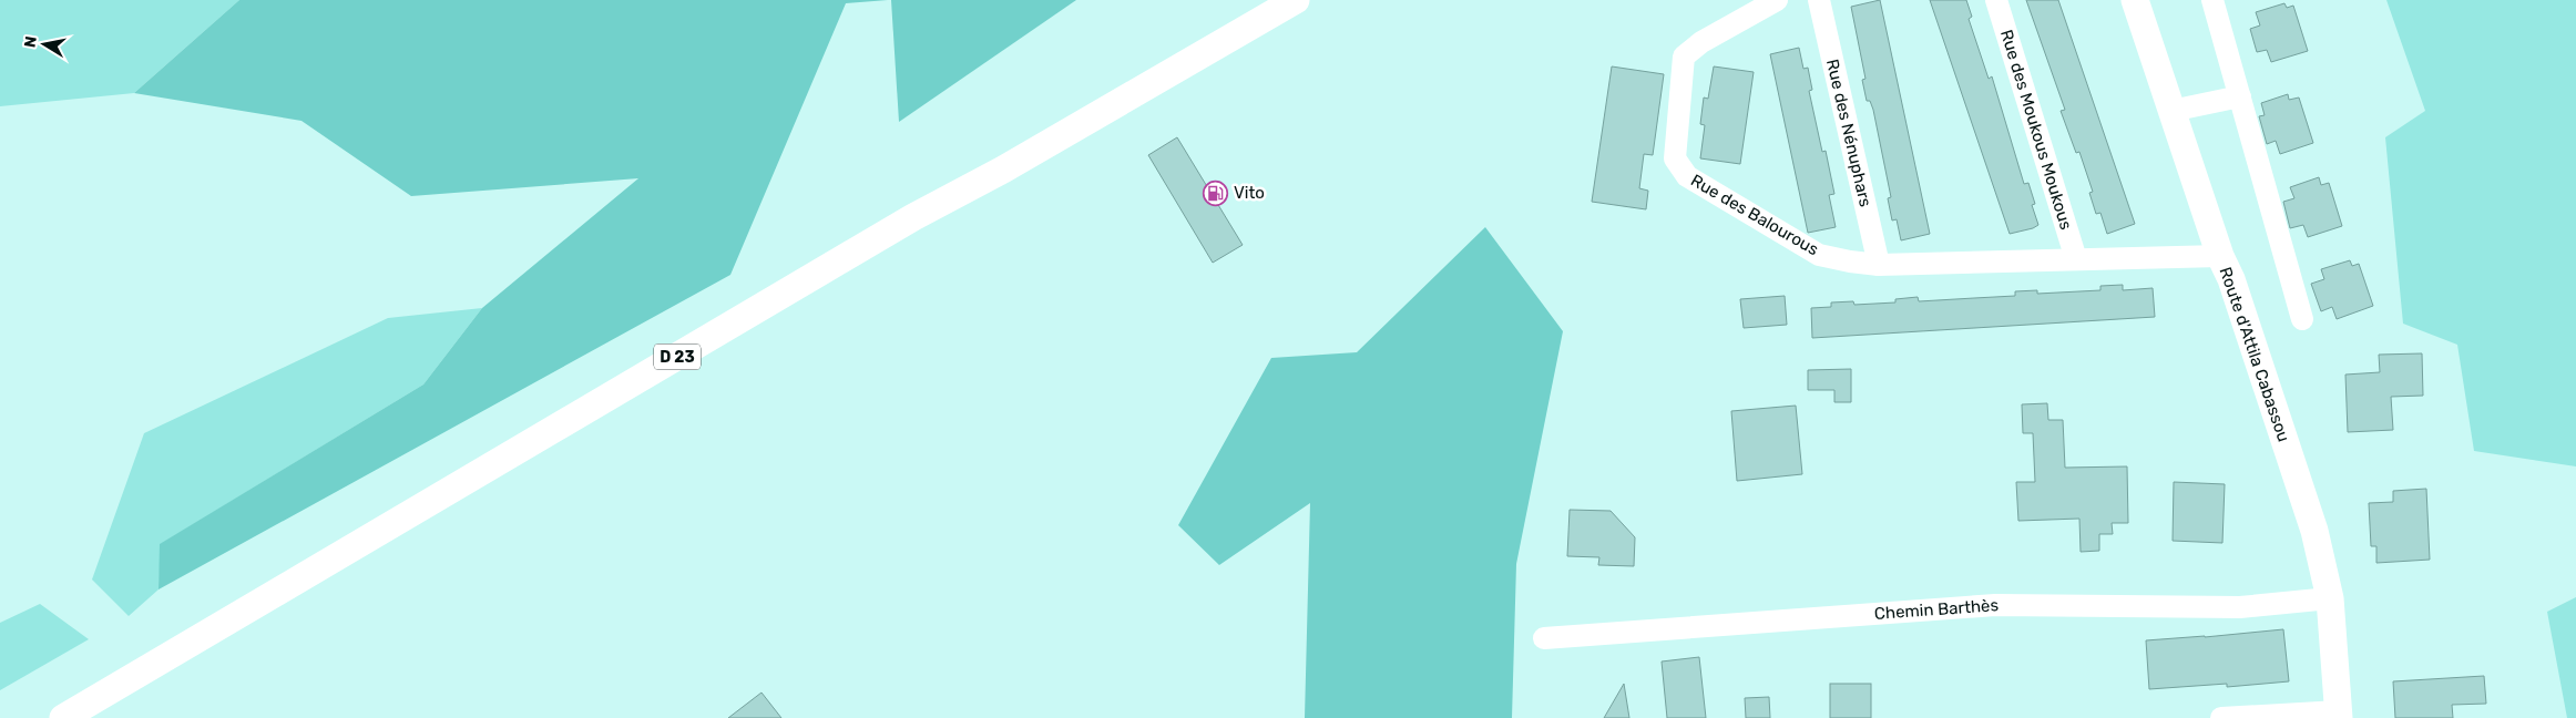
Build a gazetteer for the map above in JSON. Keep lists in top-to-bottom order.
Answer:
{
  "streets": {
    "main road": ["Route d'Attila Cabassou", "D 23"],
    "street": [
      "Rue des Moukous Moukous",
      "Rue des Nénuphars",
      "Rue des Balourous",
      "Chemin Barthès"
    ]
  },
  "crossings": [
    ["Rue des Moukous Moukous", "Rue des Balourous"],
    ["Rue des Nénuphars", "Rue des Balourous"],
    ["Rue des Balourous", "Route d'Attila Cabassou"],
    ["Route d'Attila Cabassou", "Chemin Barthès"]
  ],
  "places": {
    "fuel station": ["Vito"]
  },
  "north": "left"
}
